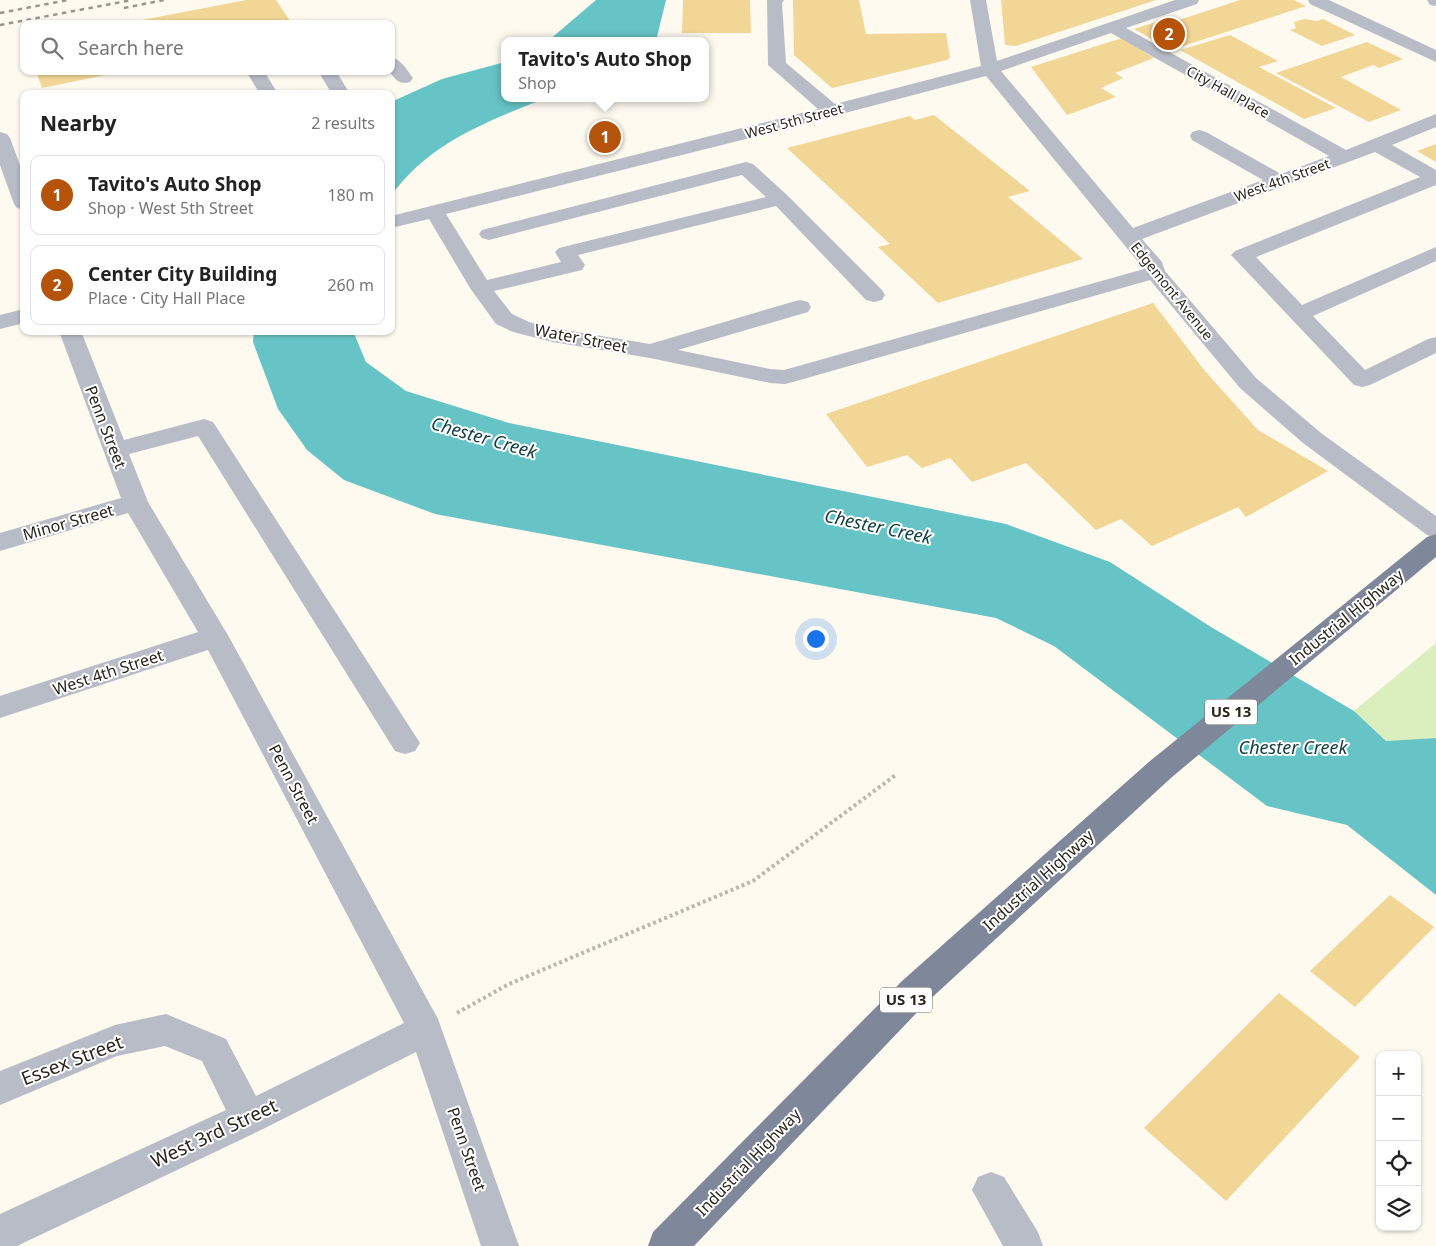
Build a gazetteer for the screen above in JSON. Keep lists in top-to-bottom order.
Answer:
{
  "streets": {
    "main road": ["Industrial Highway", "US 13"],
    "street": [
      "City Hall Place",
      "West 5th Street",
      "West 4th Street",
      "Edgemont Avenue",
      "Water Street",
      "Penn Street",
      "Minor Street",
      "Essex Street",
      "West 3rd Street"
    ]
  },
  "crossings": [
    ["City Hall Place", "West 5th Street"],
    ["City Hall Place", "West 4th Street"],
    ["West 5th Street", "Edgemont Avenue"],
    ["West 5th Street", "Water Street"],
    ["West 4th Street", "Edgemont Avenue"],
    ["West 4th Street", "Penn Street"],
    ["Edgemont Avenue", "Water Street"],
    ["Penn Street", "Minor Street"],
    ["Penn Street", "West 3rd Street"],
    ["Essex Street", "West 3rd Street"]
  ],
  "water": ["Chester Creek"],
  "page": {
    "pins": ["2", "1"],
    "search": "Search here",
    "popup": ["Tavito's Auto Shop", "Shop"],
    "heading": ["Nearby", "2 results"],
    "list": [
      {
        "mark": "1",
        "name": "Tavito's Auto Shop",
        "note": "Shop · West 5th Street",
        "value": "180 m"
      },
      {
        "mark": "2",
        "name": "Center City Building",
        "note": "Place · City Hall Place",
        "value": "260 m"
      }
    ],
    "map_buttons": ["+", "−"]
  }
}
